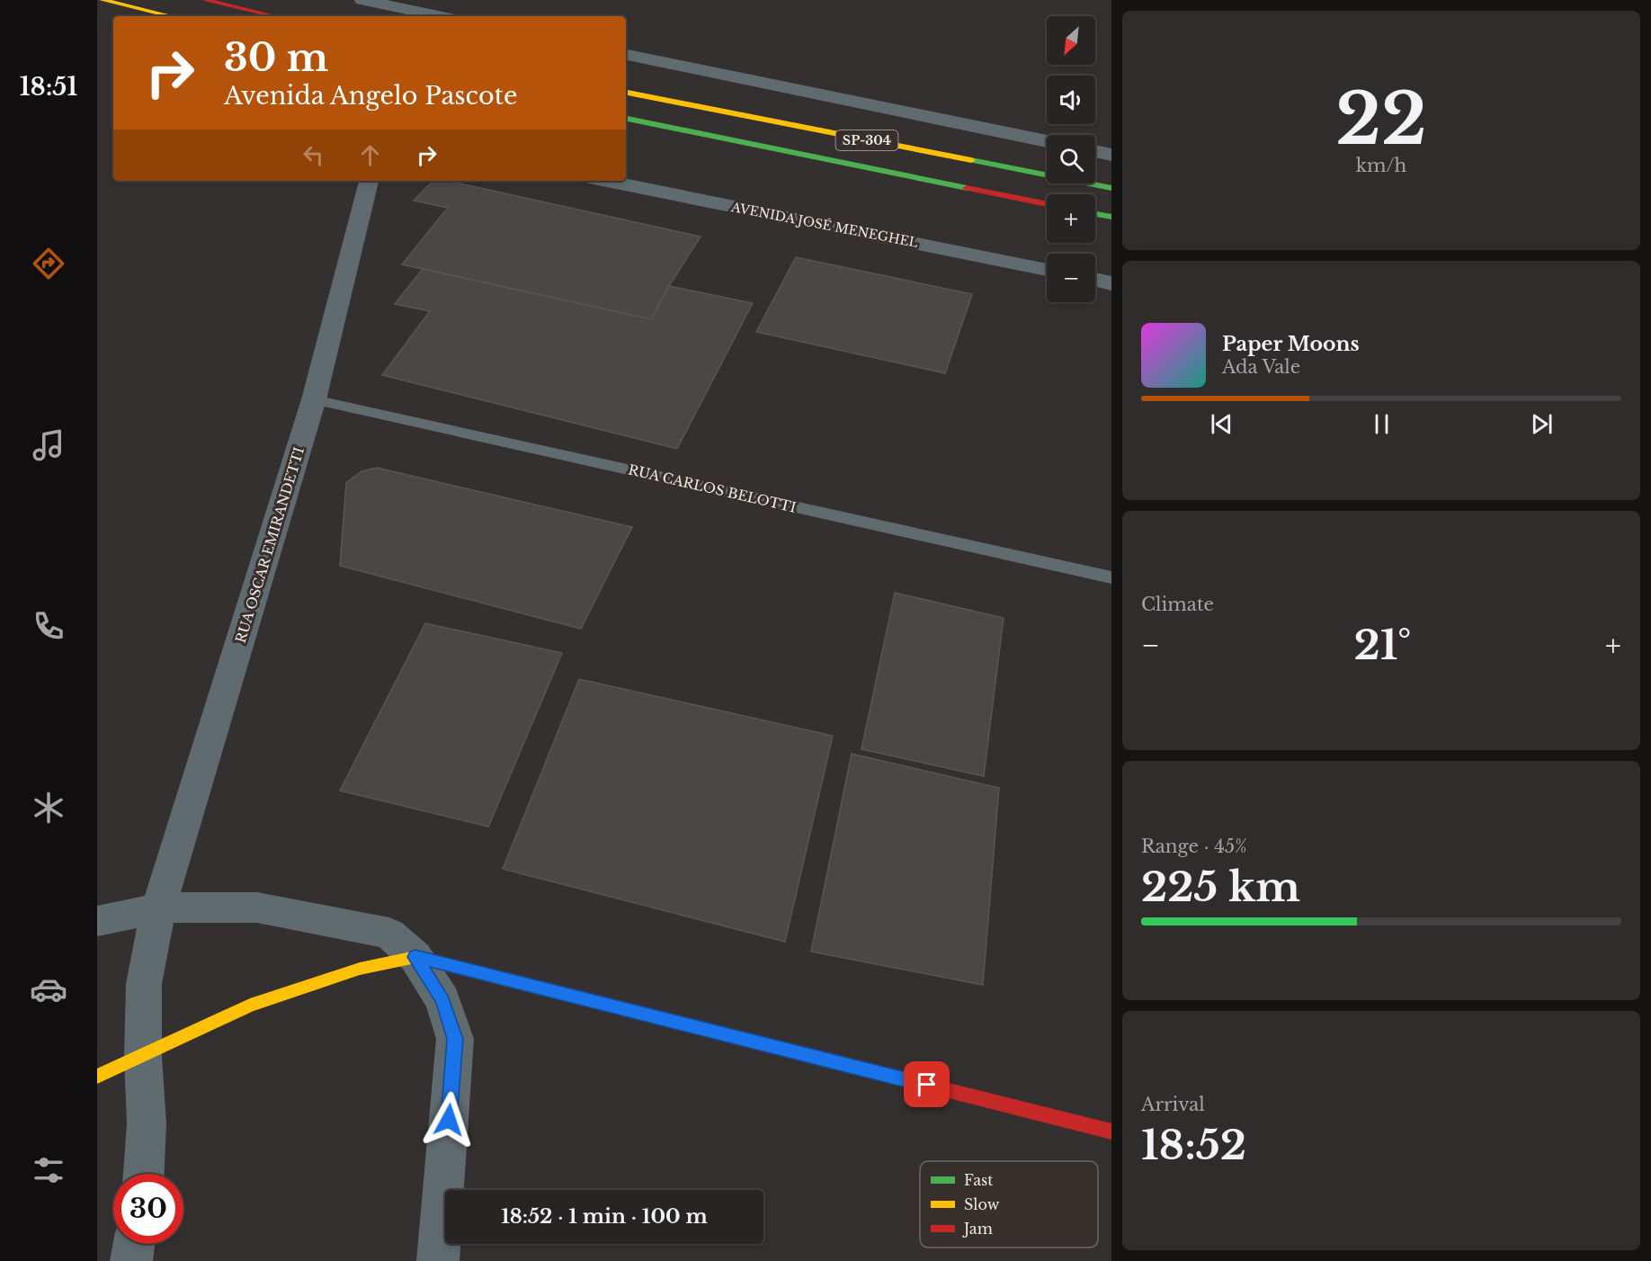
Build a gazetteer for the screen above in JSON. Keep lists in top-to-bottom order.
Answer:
{
  "streets": {
    "main road": ["SP-304"],
    "street": ["AVENIDA JOSÉ MENEGHEL", "RUA OSCAR EMIRANDETTI"],
    "lane": ["RUA CARLOS BELOTTI"]
  },
  "crossings": [
    ["RUA CARLOS BELOTTI", "RUA OSCAR EMIRANDETTI"]
  ],
  "legend": ["Fast", "Slow", "Jam"],
  "north": "bottom left",
  "page": {
    "tabs": "18:51",
    "tile": [
      ["22", "km/h"],
      "Climate",
      ["Range · 45%", "225 km"],
      ["Arrival", "18:52"]
    ],
    "map_buttons": ["+", "−"],
    "turn": ["30 m", "Avenida Angelo Pascote"],
    "song": ["Paper Moons", "Ada Vale"],
    "heat": ["−", "21°", "+"],
    "limit": "30",
    "trip": "18:52 · 1 min · 100 m"
  }
}
